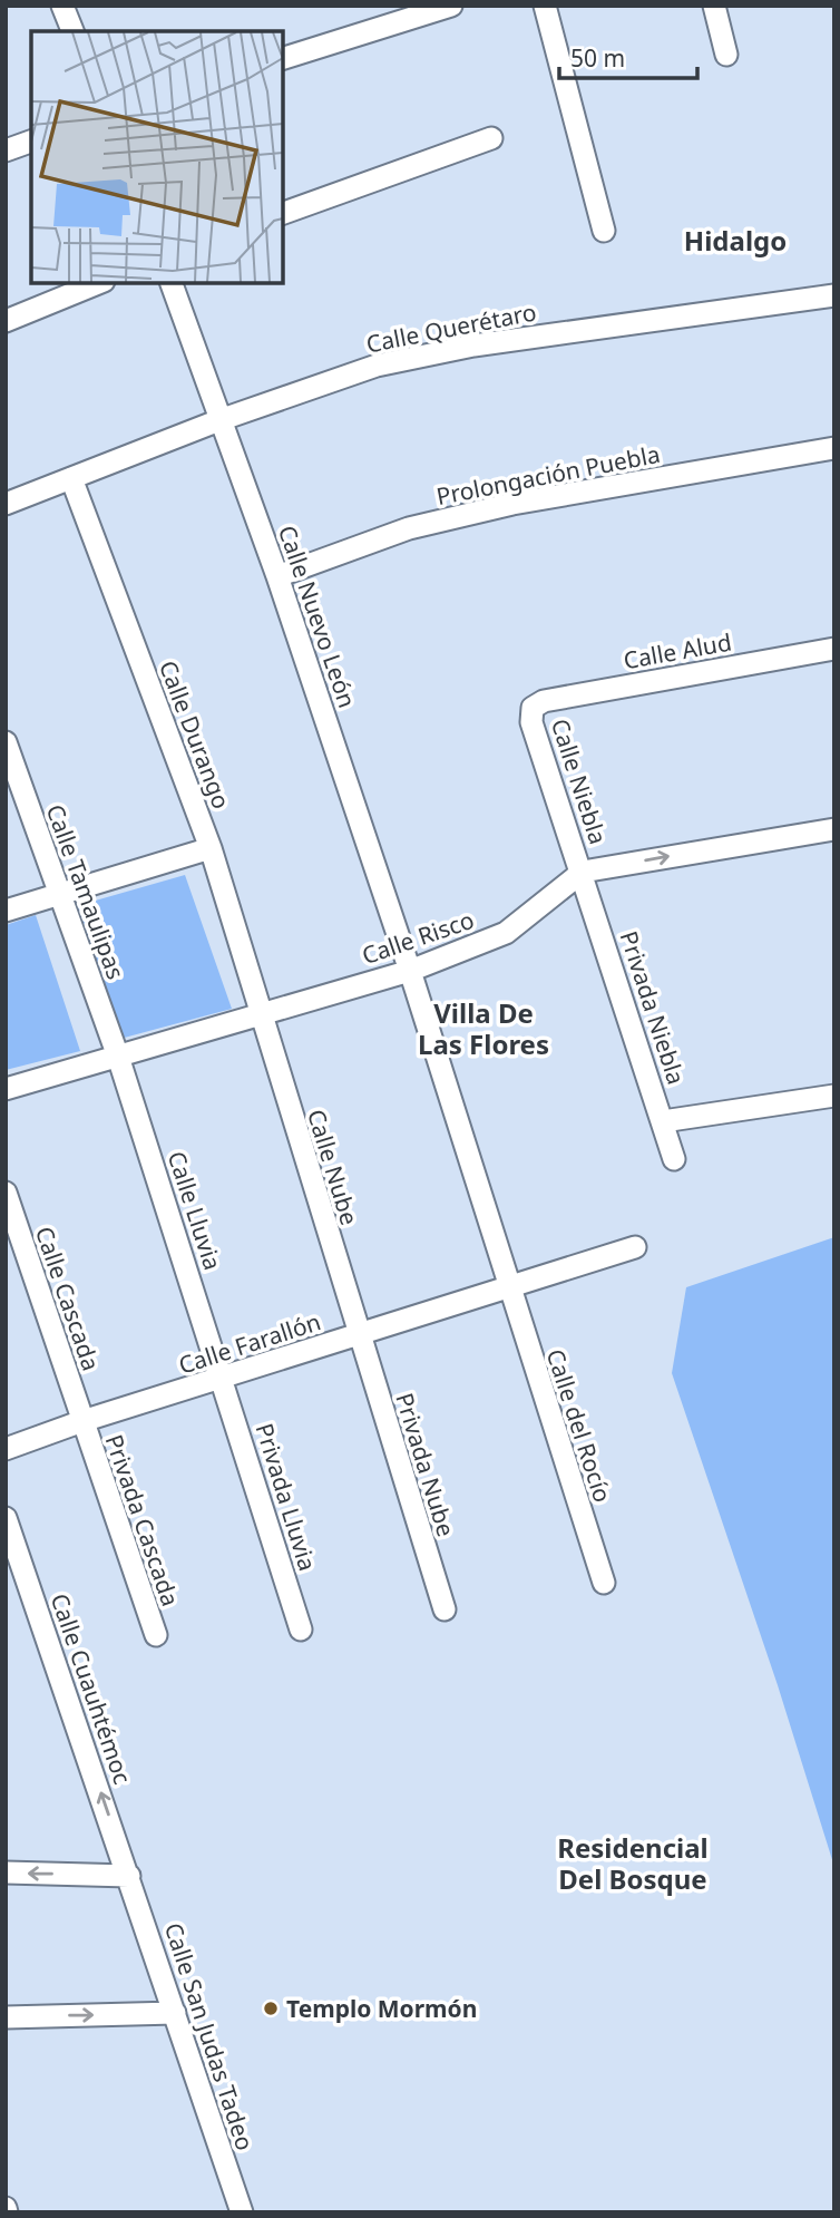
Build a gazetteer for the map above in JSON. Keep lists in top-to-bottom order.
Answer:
{
  "streets": {
    "street": [
      "Calle Querétaro",
      "Prolongación Puebla",
      "Calle Nuevo León",
      "Calle Alud",
      "Calle Durango",
      "Calle Niebla",
      "Calle Tamaulipas",
      "Calle Risco",
      "Privada Niebla",
      "Calle Nube",
      "Calle Lluvia",
      "Calle Cascada",
      "Calle Farallón",
      "Calle del Rocío",
      "Privada Nube",
      "Privada Lluvia",
      "Privada Cascada",
      "Calle Cuauhtémoc",
      "Calle San Judas Tadeo"
    ]
  },
  "crossings": [
    ["Calle Querétaro", "Calle Nuevo León"],
    ["Calle Querétaro", "Calle Durango"],
    ["Prolongación Puebla", "Calle Nuevo León"],
    ["Calle Nuevo León", "Calle Risco"],
    ["Calle Nuevo León", "Calle Farallón"],
    ["Calle Nuevo León", "Calle del Rocío"],
    ["Calle Alud", "Calle Niebla"],
    ["Calle Durango", "Calle Risco"],
    ["Calle Durango", "Calle Nube"],
    ["Calle Niebla", "Calle Risco"],
    ["Calle Niebla", "Privada Niebla"],
    ["Calle Tamaulipas", "Calle Risco"],
    ["Calle Tamaulipas", "Calle Lluvia"],
    ["Calle Risco", "Privada Niebla"],
    ["Calle Risco", "Calle Nube"],
    ["Calle Risco", "Calle Lluvia"],
    ["Calle Nube", "Calle Farallón"],
    ["Calle Nube", "Privada Nube"],
    ["Calle Lluvia", "Calle Farallón"],
    ["Calle Lluvia", "Privada Lluvia"],
    ["Calle Cascada", "Calle Farallón"],
    ["Calle Cascada", "Privada Cascada"],
    ["Calle Farallón", "Calle del Rocío"],
    ["Calle Farallón", "Privada Nube"],
    ["Calle Farallón", "Privada Lluvia"],
    ["Calle Farallón", "Privada Cascada"],
    ["Calle Cuauhtémoc", "Calle San Judas Tadeo"]
  ],
  "one_way": ["Calle Cuauhtémoc"],
  "districts": ["Hidalgo", "Villa De Las Flores", "Residencial Del Bosque"],
  "places": ["Templo Mormón"],
  "scale_bar": "50 m"
}
